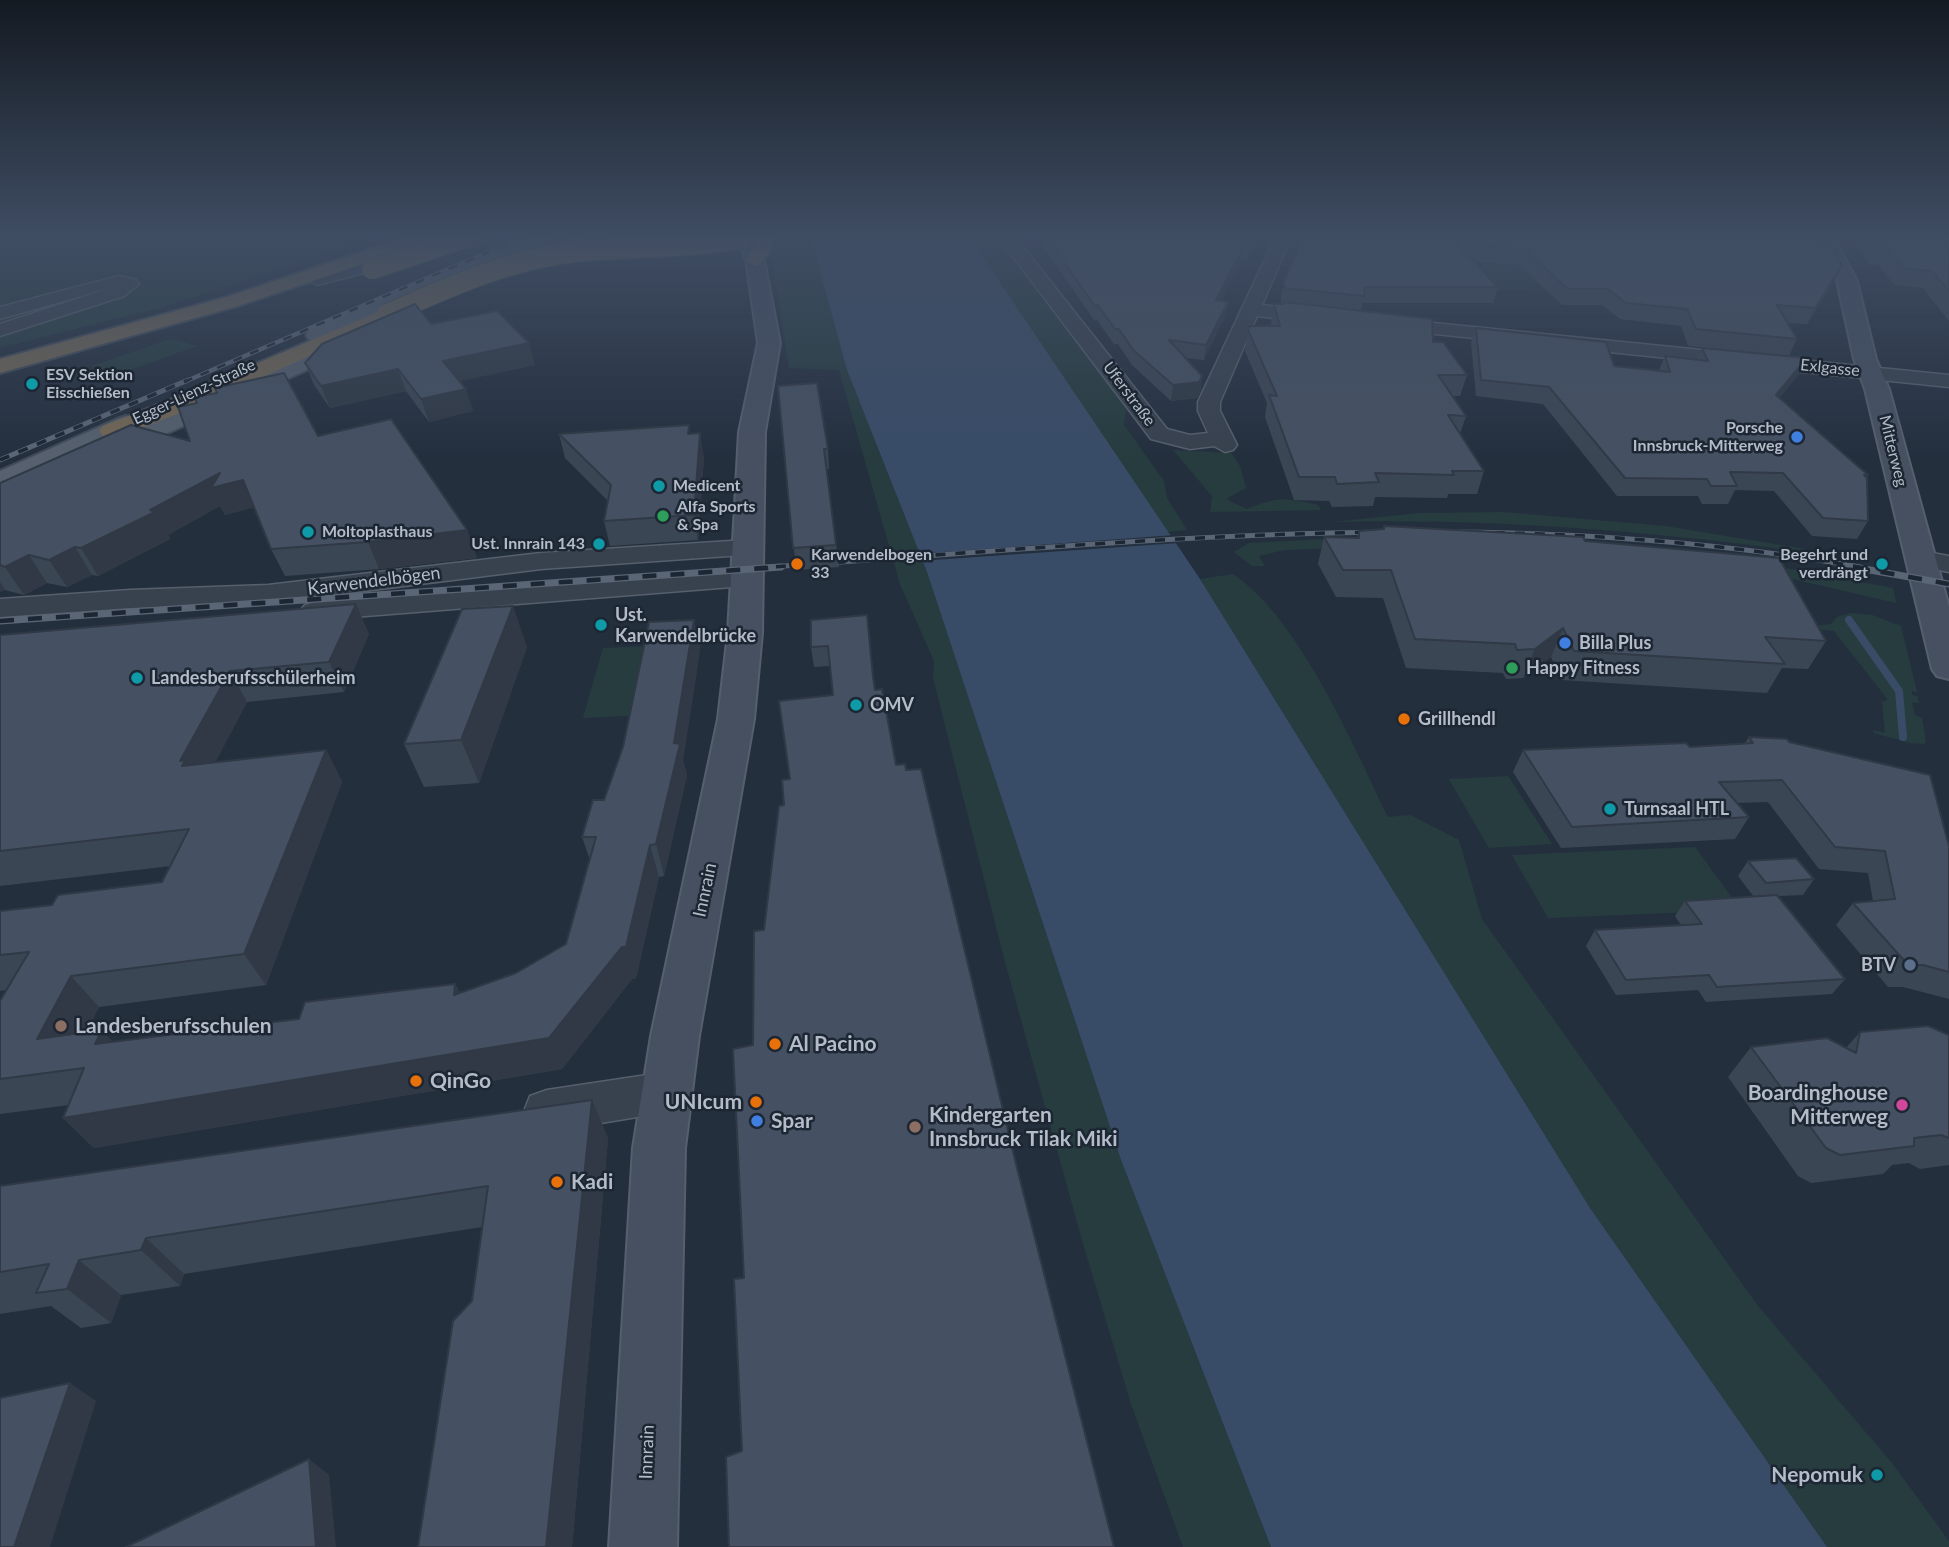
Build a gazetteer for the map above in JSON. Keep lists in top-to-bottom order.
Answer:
{
  "streets": {
    "main road": ["Egger-Lienz-Straße", "Mitterweg", "Innrain"],
    "street": ["Exlgasse", "Uferstraße", "Karwendelbögen"]
  },
  "crossings": [
    ["Exlgasse", "Mitterweg"],
    ["Karwendelbögen", "Innrain"]
  ],
  "places": [
    "ESV Sektion Eisschießen",
    "Porsche Innsbruck-Mitterweg",
    "Medicent",
    "Alfa Sports & Spa",
    "Moltoplasthaus",
    "Ust. Innrain 143",
    "Karwendelbogen 33",
    "Begehrt und verdrängt",
    "Ust. Karwendelbrücke",
    "Billa Plus",
    "Happy Fitness",
    "Landesberufsschülerheim",
    "OMV",
    "Grillhendl",
    "Turnsaal HTL",
    "BTV",
    "Landesberufsschulen",
    "Al Pacino",
    "QinGo",
    "UNIcum",
    "Boardinghouse Mitterweg",
    "Spar",
    "Kindergarten Innsbruck Tilak Miki",
    "Kadi",
    "Nepomuk"
  ]
}
